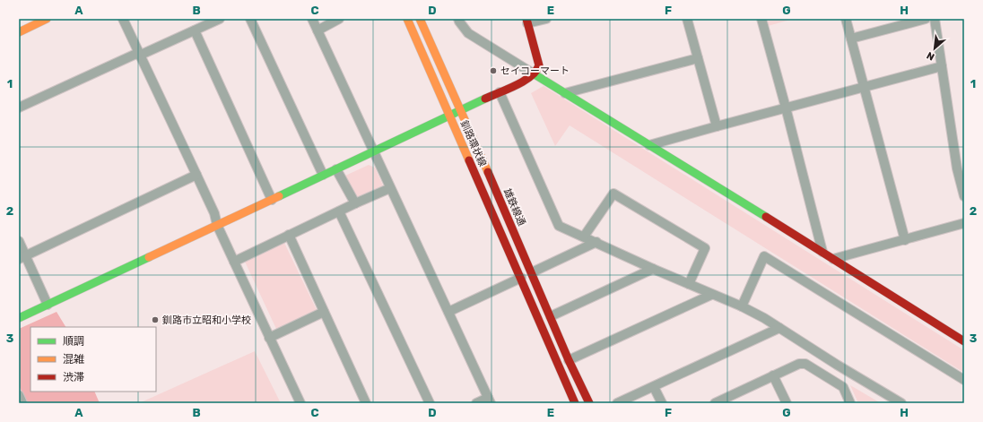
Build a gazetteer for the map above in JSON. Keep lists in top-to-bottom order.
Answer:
{
  "streets": {
    "street": ["釧路環状線", "雄鉄線通"]
  },
  "places": ["セイコーマート", "釧路市立昭和小学校"],
  "legend": ["順調", "混雑", "渋滞"],
  "north": "bottom left",
  "grid": {
    "columns": [
      "A",
      "B",
      "C",
      "D",
      "E",
      "F",
      "G",
      "H"
    ],
    "rows": ["1", "2", "3"]
  }
}
